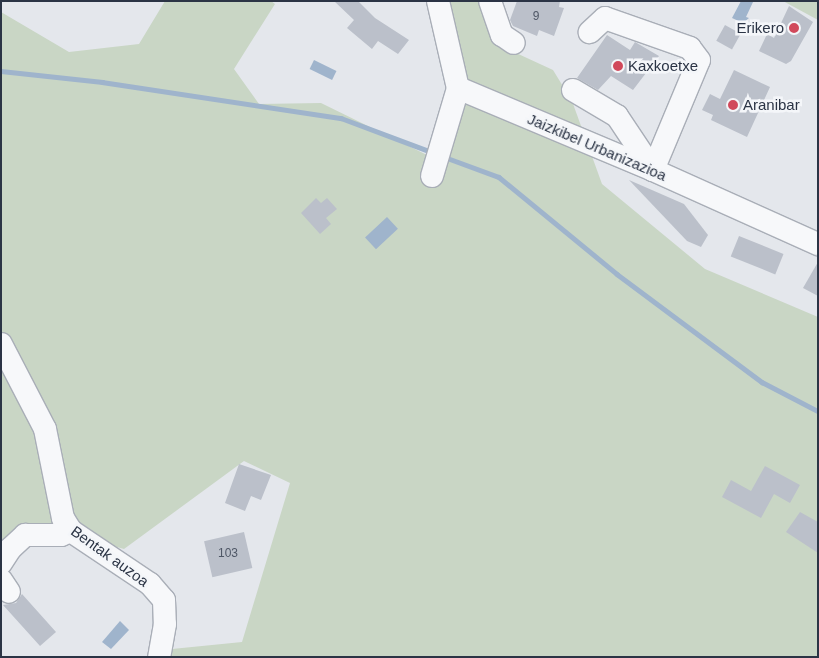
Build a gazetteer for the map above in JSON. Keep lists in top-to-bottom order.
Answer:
{
  "streets": {
    "street": ["Jaizkibel Urbanizazioa", "Bentak auzoa"]
  },
  "places": ["Erikero", "Kaxkoetxe", "Aranibar"],
  "house_numbers": ["9", "103"]
}
